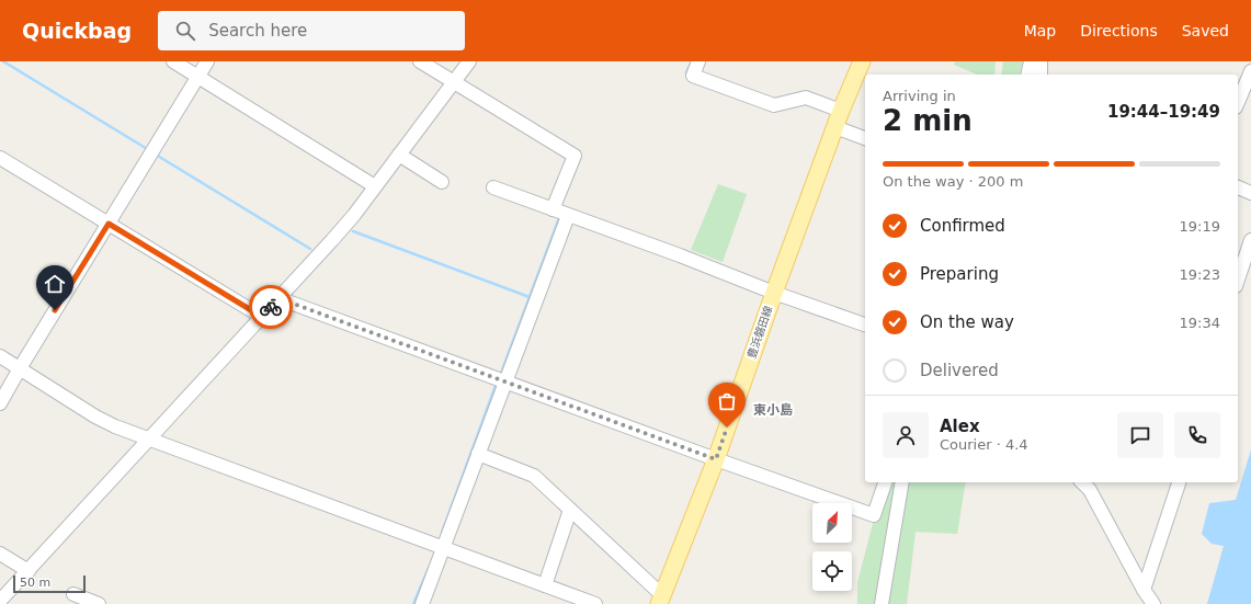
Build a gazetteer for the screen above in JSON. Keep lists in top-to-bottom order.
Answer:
{
  "streets": {
    "main road": ["豊浜磐田線"]
  },
  "districts": ["東小島"],
  "scale_bar": "50 m",
  "north": "top right",
  "page": {
    "header": "Quickbag",
    "search": "Search here",
    "nav": ["Map", "Directions", "Saved"],
    "heading": ["2 min", "Arriving in", "19:44–19:49"],
    "panel": ["Alex", "Courier · 4.4"],
    "bar": "On the way · 200 m",
    "list": [
      ["Confirmed", "19:19"],
      ["Preparing", "19:23"],
      ["On the way", "19:34"],
      "Delivered"
    ],
    "scale": "50 m"
  }
}
